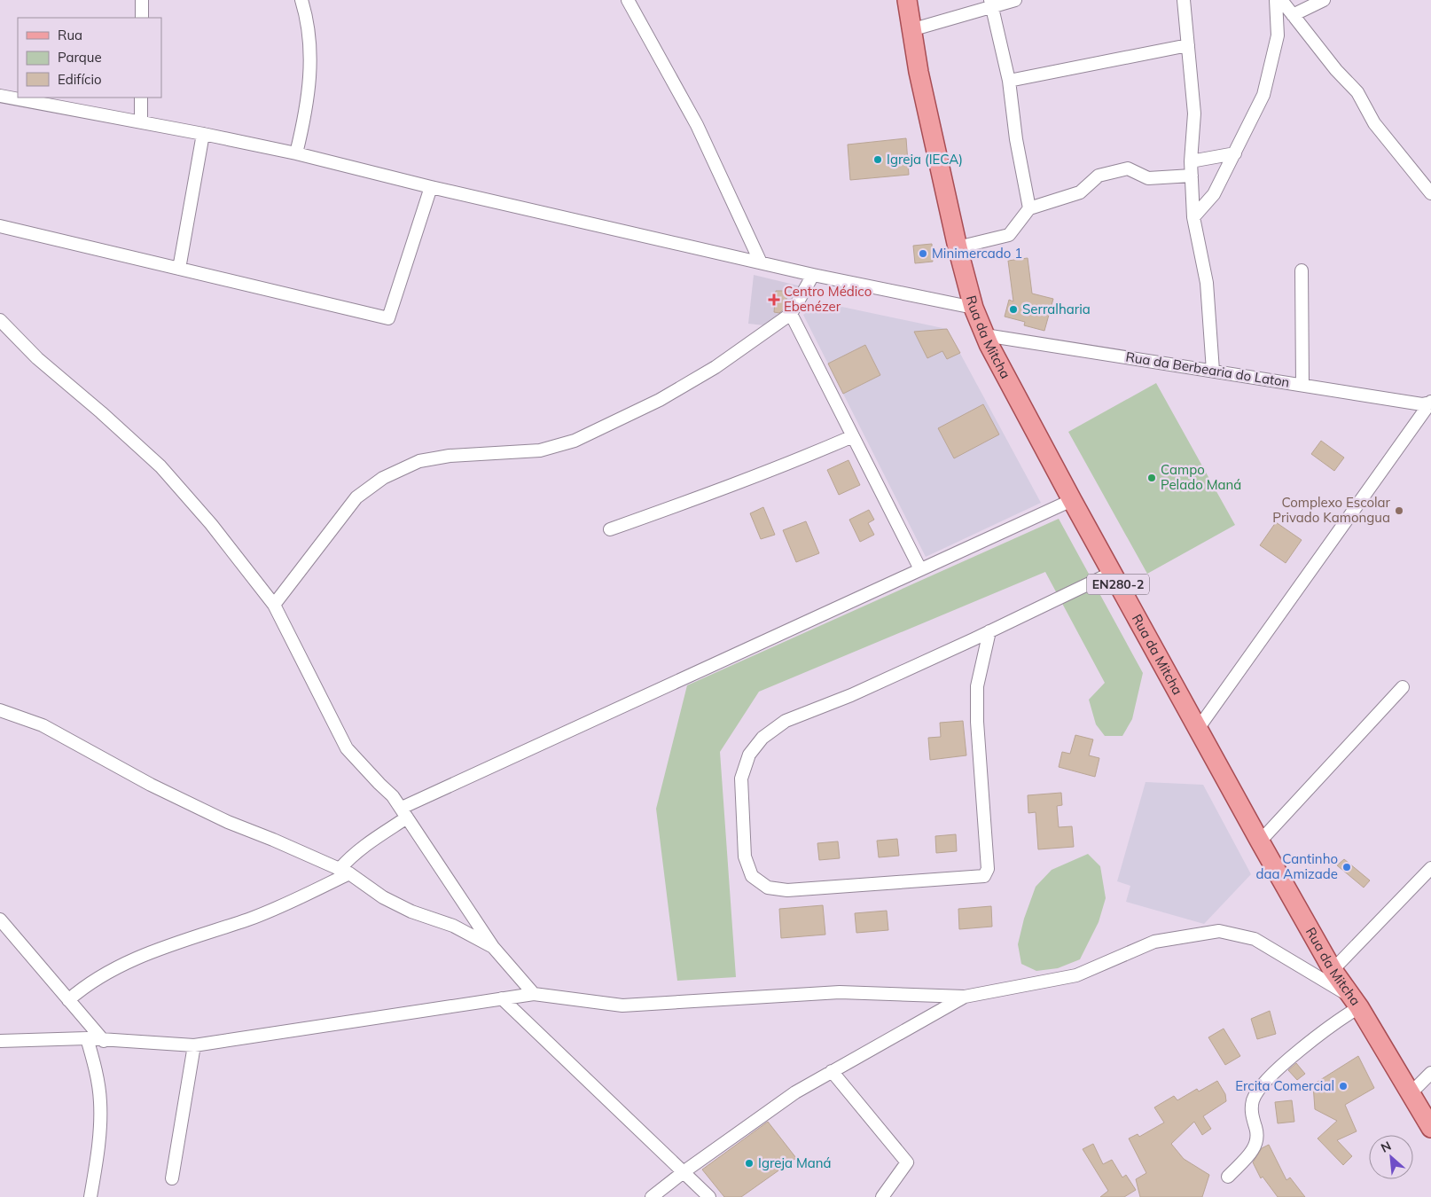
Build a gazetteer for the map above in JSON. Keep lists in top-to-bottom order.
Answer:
{
  "streets": {
    "main road": ["Rua da Mitcha", "EN280-2"],
    "street": ["Rua da Berbearia do Laton"]
  },
  "crossings": [
    ["Rua da Mitcha", "Rua da Berbearia do Laton"]
  ],
  "places": {
    "other": [
      "Igreja (IECA)",
      "Minimercado 1",
      "Serralharia",
      "Campo Pelado Maná",
      "Complexo Escolar Privado Kamongua",
      "Cantinho daa Amizade",
      "Ercita Comercial",
      "Igreja Maná"
    ],
    "health": ["Centro Médico Ebenézer"]
  },
  "legend": ["Rua", "Parque", "Edifício"],
  "north": "top left"
}
